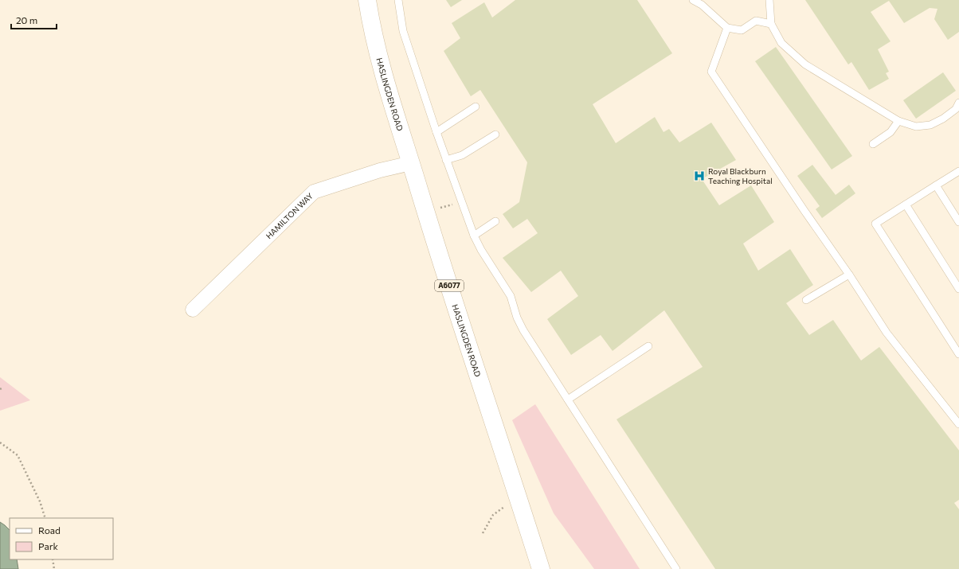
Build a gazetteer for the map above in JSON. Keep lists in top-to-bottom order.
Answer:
{
  "streets": {
    "highway": ["HASLINGDEN ROAD", "A6077"],
    "street": ["HAMILTON WAY"]
  },
  "crossings": [
    ["HASLINGDEN ROAD", "HAMILTON WAY"]
  ],
  "places": {
    "hospital": ["Royal Blackburn Teaching Hospital"]
  },
  "legend": ["Road", "Park"],
  "scale_bar": "20 m"
}
